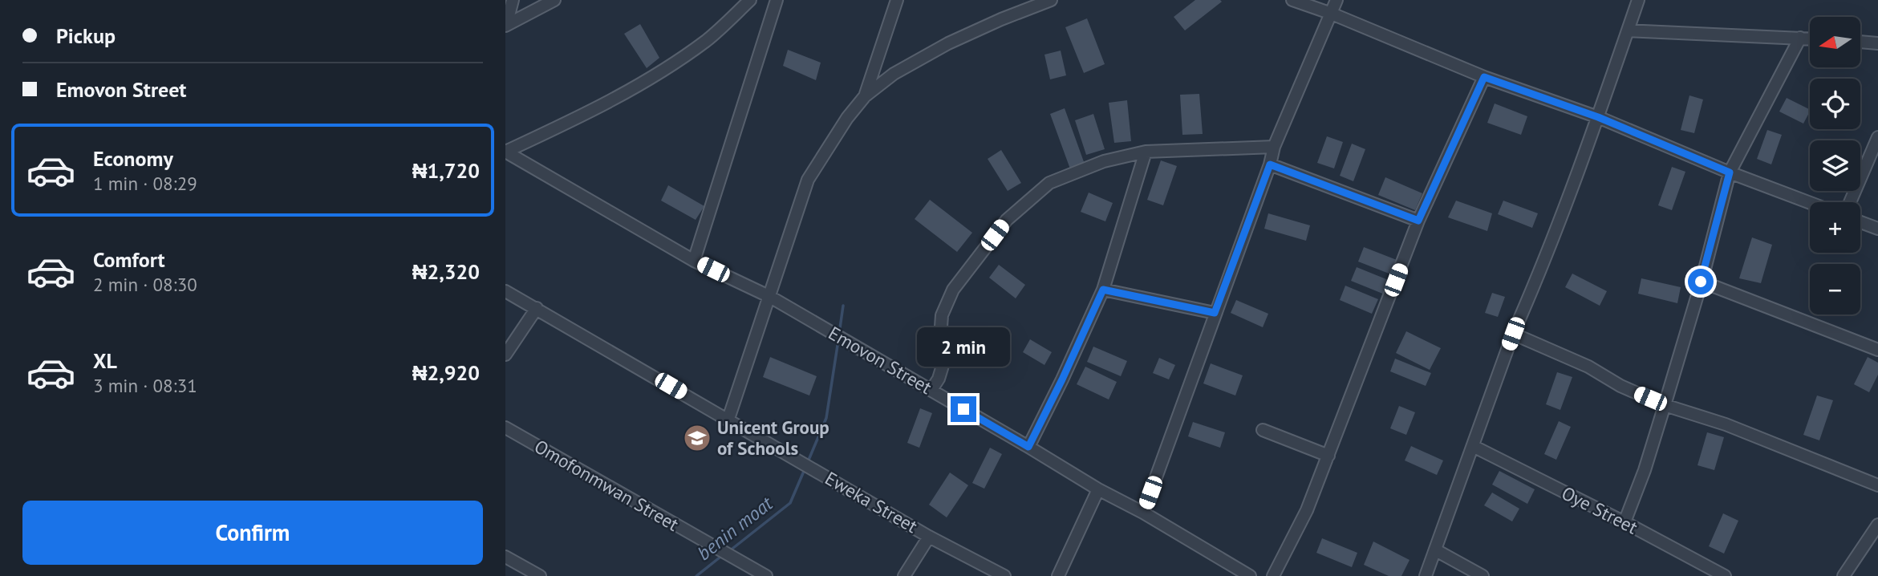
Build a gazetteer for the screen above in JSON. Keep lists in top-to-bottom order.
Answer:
{
  "streets": {
    "street": [
      "Emovon Street",
      "Omofonmwan Street",
      "Eweka Street",
      "Oye Street"
    ]
  },
  "water": ["benin moat"],
  "places": {
    "school or university": ["Unicent Group of Schools"]
  },
  "north": "left",
  "page": {
    "banner": ["Pickup", "Emovon Street"],
    "map_buttons": ["+", "−"],
    "list": [
      {
        "name": "Economy",
        "note": "1 min · 08:29",
        "value": "₦1,720"
      },
      {
        "name": "Comfort",
        "note": "2 min · 08:30",
        "value": "₦2,320"
      },
      {
        "name": "XL",
        "note": "3 min · 08:31",
        "value": "₦2,920"
      }
    ],
    "bubble": "2 min",
    "buttons": "Confirm"
  }
}
